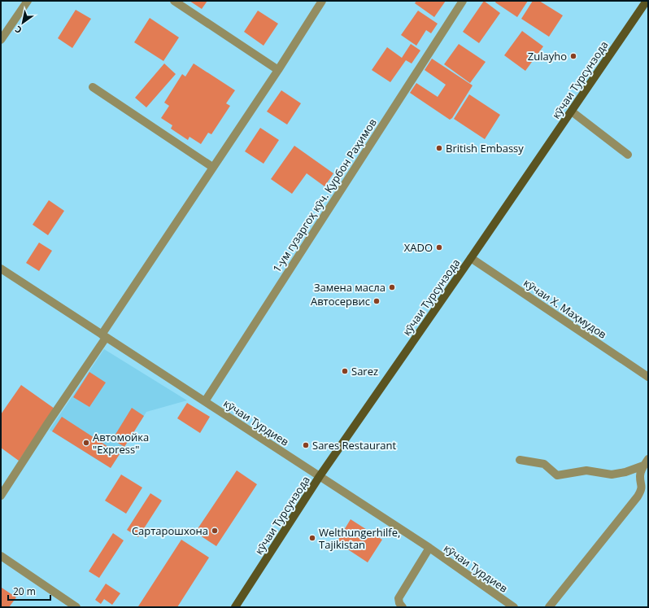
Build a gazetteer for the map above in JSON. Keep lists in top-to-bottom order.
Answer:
{
  "streets": {
    "main road": ["кӯчаи Турсунзода"],
    "street": ["1-ум гузаргоҳ кӯч. Қурбон Раҳимов", "кӯчаи Х. Маҳмудов", "кӯчаи Турдиев"]
  },
  "crossings": [
    ["кӯчаи Турсунзода", "кӯчаи Х. Маҳмудов"],
    ["кӯчаи Турсунзода", "кӯчаи Турдиев"],
    ["1-ум гузаргоҳ кӯч. Қурбон Раҳимов", "кӯчаи Турдиев"]
  ],
  "places": [
    "Zulayho",
    "British Embassy",
    "XADO",
    "Замена масла",
    "Автосервис",
    "Sarez",
    "Автомойка \"Express\"",
    "Sares Restaurant",
    "Сартарошхона",
    "Welthungerhilfe, Tajikistan"
  ],
  "scale_bar": "20 m",
  "north": "bottom left"
}
